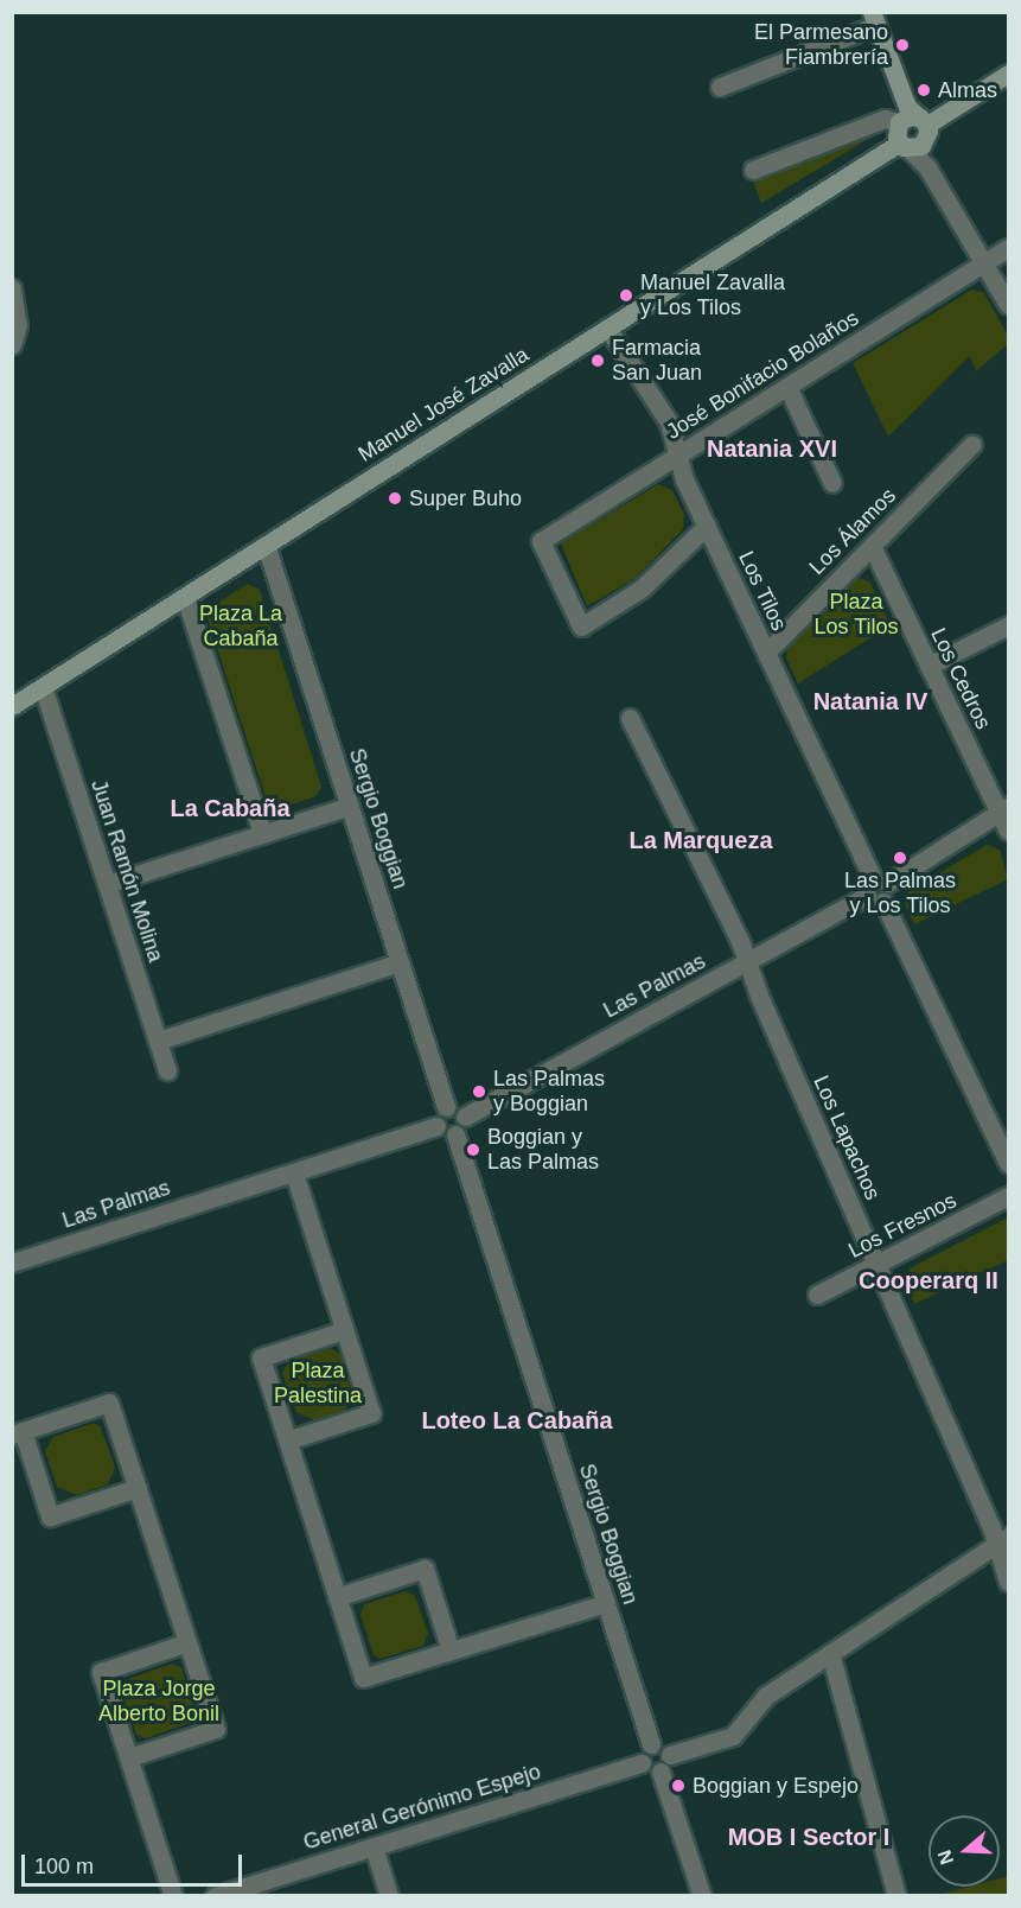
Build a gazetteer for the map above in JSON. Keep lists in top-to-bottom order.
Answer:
{
  "streets": {
    "street": [
      "José Bonifacio Bolaños",
      "Manuel José Zavalla",
      "Los Álamos",
      "Los Tilos",
      "Los Cedros",
      "Sergio Boggian",
      "Juan Ramón Molina",
      "Las Palmas",
      "Los Lapachos",
      "Los Fresnos",
      "General Gerónimo Espejo"
    ]
  },
  "crossings": [
    ["José Bonifacio Bolaños", "Los Tilos"],
    ["Manuel José Zavalla", "Los Tilos"],
    ["Manuel José Zavalla", "Sergio Boggian"],
    ["Manuel José Zavalla", "Juan Ramón Molina"],
    ["Los Álamos", "Los Tilos"],
    ["Los Álamos", "Los Cedros"],
    ["Los Tilos", "Las Palmas"],
    ["Los Cedros", "Las Palmas"],
    ["Sergio Boggian", "Las Palmas"],
    ["Sergio Boggian", "General Gerónimo Espejo"],
    ["Las Palmas", "Los Lapachos"],
    ["Los Lapachos", "Los Fresnos"]
  ],
  "districts": [
    "Natania XVI",
    "Natania IV",
    "La Cabaña",
    "La Marqueza",
    "Cooperarq II",
    "Loteo La Cabaña",
    "MOB I Sector I"
  ],
  "parks": [
    "Plaza Los Tilos",
    "Plaza La Cabaña",
    "Plaza Palestina",
    "Plaza Jorge Alberto Bonil"
  ],
  "places": [
    "El Parmesano Fiambrería",
    "Almas",
    "Manuel Zavalla y Los Tilos",
    "Farmacia San Juan",
    "Super Buho",
    "Las Palmas y Los Tilos",
    "Las Palmas y Boggian",
    "Boggian y Las Palmas",
    "Boggian y Espejo"
  ],
  "scale_bar": "100 m",
  "north": "left"
}
